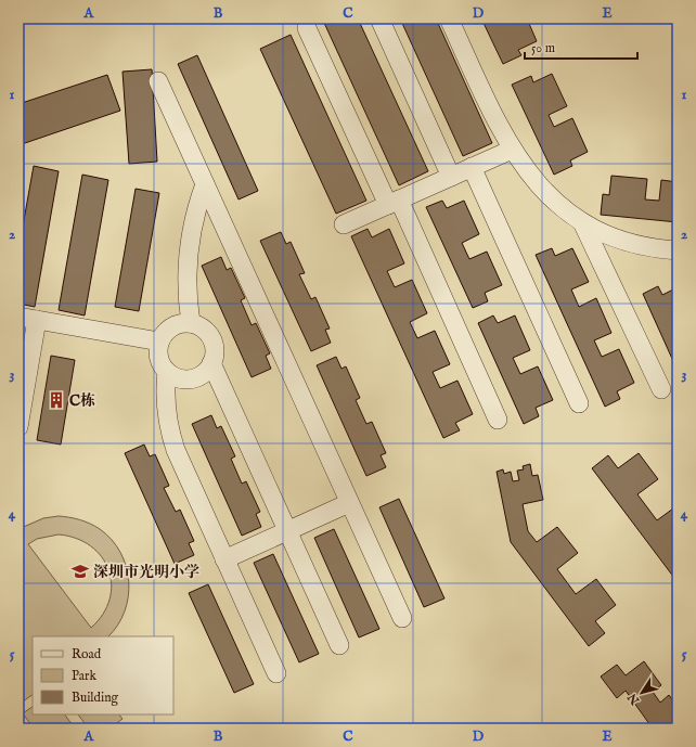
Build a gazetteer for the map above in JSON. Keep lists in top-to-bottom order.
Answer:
{
  "places": {
    "building": ["C栋"],
    "school or university": ["深圳市光明小学"]
  },
  "legend": ["Road", "Park", "Building"],
  "scale_bar": "50 m",
  "north": "bottom left",
  "grid": {
    "columns": [
      "A",
      "B",
      "C",
      "D",
      "E"
    ],
    "rows": [
      "1",
      "2",
      "3",
      "4",
      "5"
    ]
  }
}
